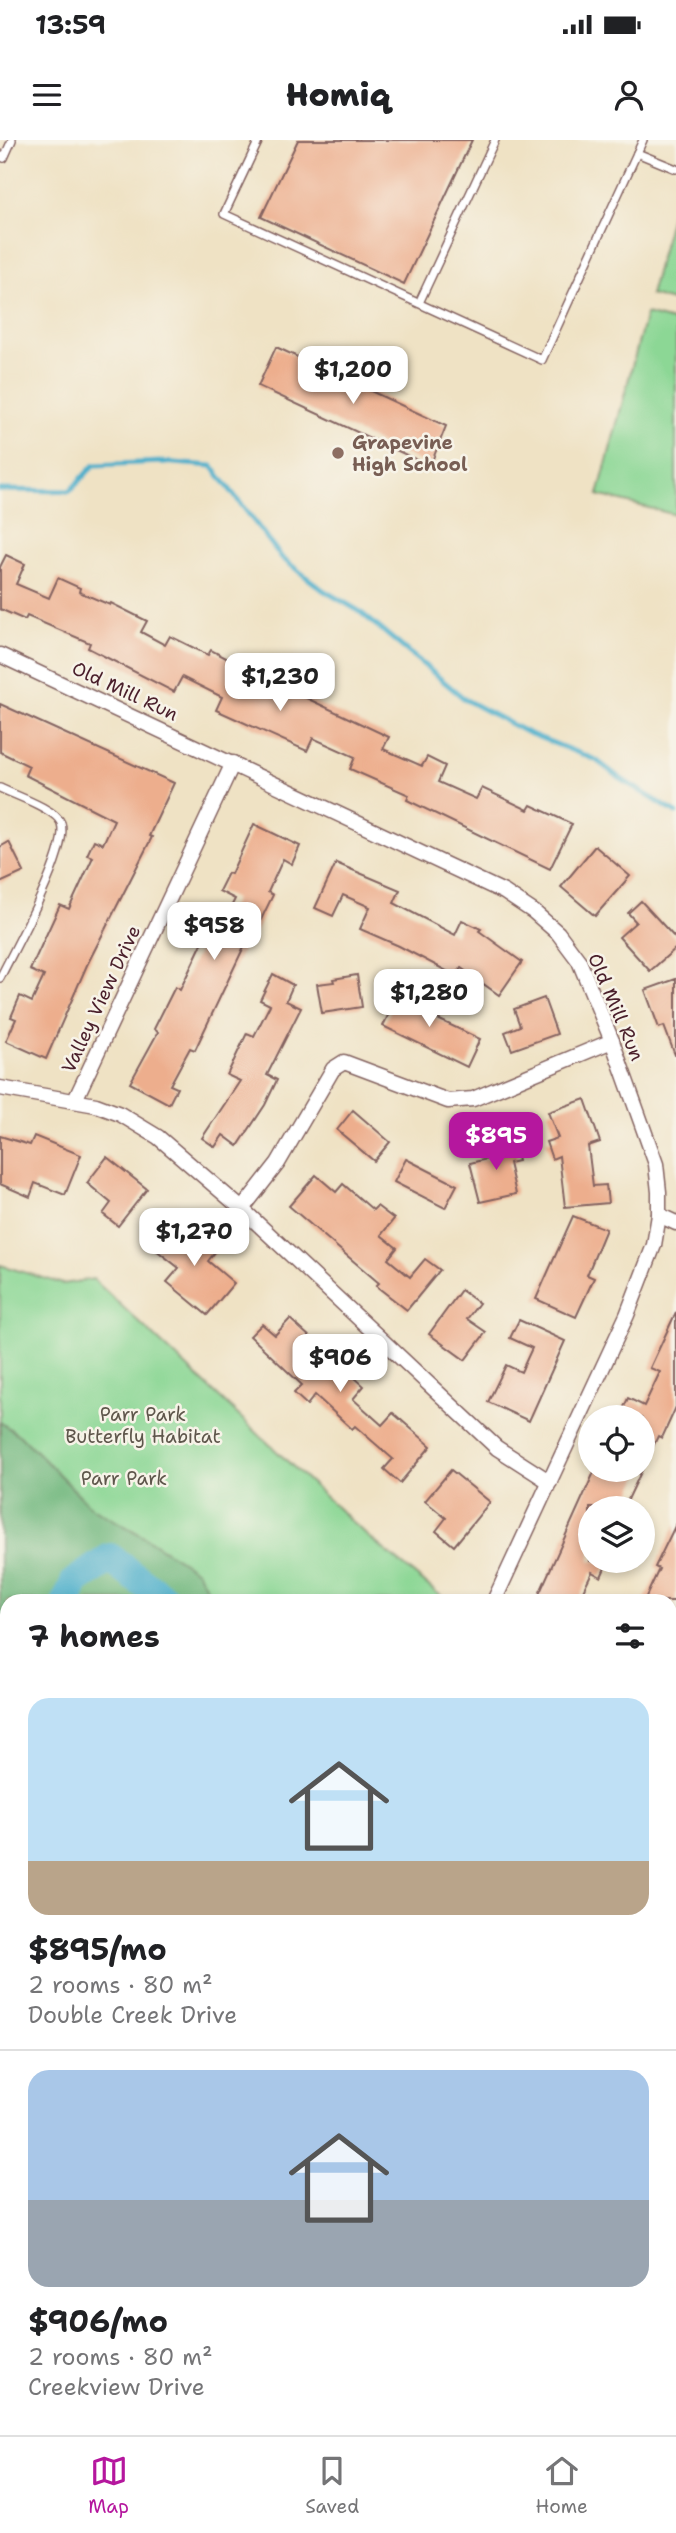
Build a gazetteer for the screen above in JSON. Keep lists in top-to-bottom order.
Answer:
{
  "streets": {
    "street": ["Old Mill Run", "Valley View Drive"]
  },
  "crossings": [
    ["Old Mill Run", "Valley View Drive"]
  ],
  "parks": ["Parr Park Butterfly Habitat", "Parr Park"],
  "places": ["Grapevine High School"],
  "page": {
    "status": "13:59",
    "header": "Homiq",
    "price": [
      "$1,200",
      "$1,230",
      "$958",
      "$1,280",
      "$895",
      "$1,270",
      "$906"
    ],
    "heading": "7 homes",
    "list": [
      {
        "name": "$895/mo",
        "note": "2 rooms · 80 m² · Double Creek Drive"
      },
      {
        "name": "$906/mo",
        "note": "2 rooms · 80 m² · Creekview Drive"
      }
    ],
    "tabs": ["Map", "Saved", "Home"]
  }
}
